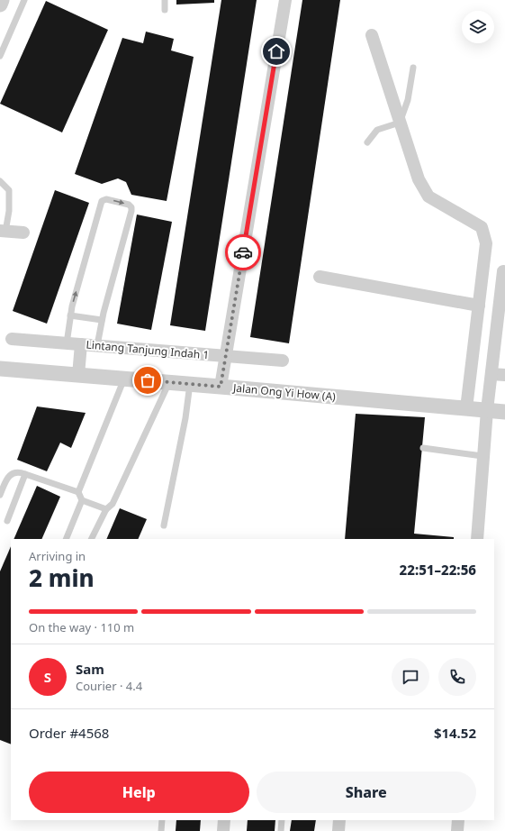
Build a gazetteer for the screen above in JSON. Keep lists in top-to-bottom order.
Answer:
{
  "streets": {
    "street": ["Lintang Tanjung Indah 1", "Jalan Ong Yi How (A)"]
  },
  "page": {
    "heading": ["2 min", "Arriving in", "22:51–22:56"],
    "panel": [
      "Sam",
      "Courier · 4.4",
      "Order #4568",
      "$14.52"
    ],
    "bar": "On the way · 110 m",
    "round": "S",
    "buttons": ["Help", "Share"]
  }
}
